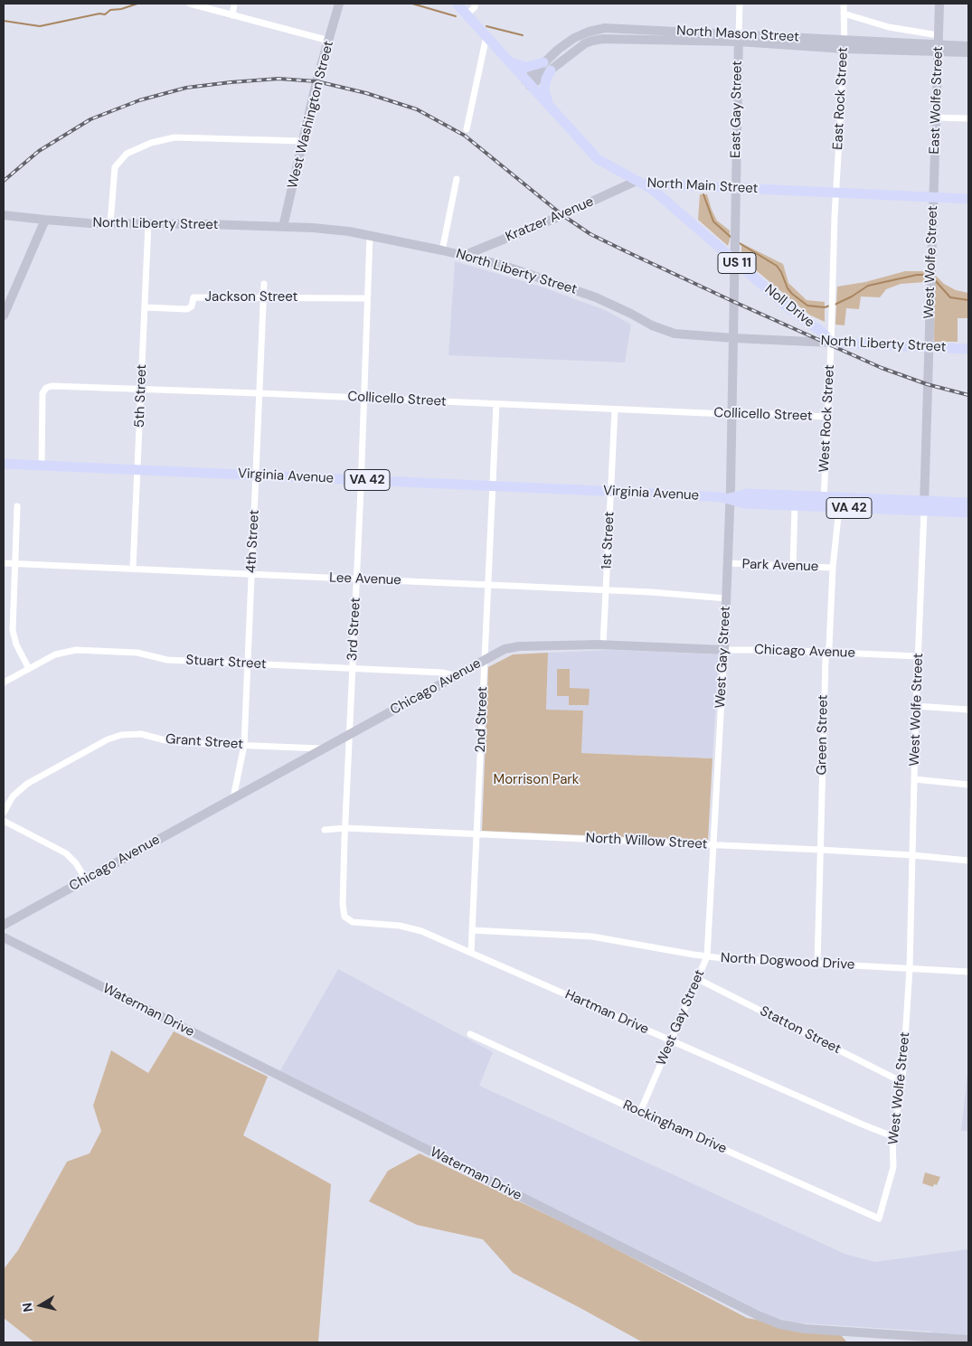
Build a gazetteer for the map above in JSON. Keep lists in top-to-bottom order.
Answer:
{
  "streets": {
    "main road": [
      "North Main Street",
      "North Liberty Street",
      "US 11",
      "Noll Drive",
      "Virginia Avenue",
      "VA 42"
    ],
    "street": [
      "North Mason Street",
      "East Rock Street",
      "East Wolfe Street",
      "East Gay Street",
      "West Washington Street",
      "Kratzer Avenue",
      "West Wolfe Street",
      "Jackson Street",
      "5th Street",
      "Collicello Street",
      "West Rock Street",
      "1st Street",
      "4th Street",
      "Park Avenue",
      "Lee Avenue",
      "3rd Street",
      "Chicago Avenue",
      "West Gay Street",
      "Stuart Street",
      "2nd Street",
      "Green Street",
      "Grant Street",
      "North Willow Street",
      "North Dogwood Drive",
      "Waterman Drive",
      "Hartman Drive",
      "Statton Street",
      "Rockingham Drive"
    ]
  },
  "crossings": [
    ["North Mason Street", "East Rock Street"],
    ["North Mason Street", "East Wolfe Street"],
    ["North Mason Street", "East Gay Street"],
    ["North Mason Street", "North Main Street"],
    ["East Rock Street", "North Main Street"],
    ["East Rock Street", "West Rock Street"],
    ["East Wolfe Street", "North Main Street"],
    ["East Wolfe Street", "West Wolfe Street"],
    ["East Gay Street", "North Main Street"],
    ["East Gay Street", "West Gay Street"],
    ["West Washington Street", "North Liberty Street"],
    ["North Main Street", "Kratzer Avenue"],
    ["North Main Street", "West Wolfe Street"],
    ["North Main Street", "Noll Drive"],
    ["North Main Street", "West Rock Street"],
    ["North Main Street", "West Gay Street"],
    ["Kratzer Avenue", "North Liberty Street"],
    ["Kratzer Avenue", "Noll Drive"],
    ["North Liberty Street", "West Wolfe Street"],
    ["North Liberty Street", "Noll Drive"],
    ["North Liberty Street", "5th Street"],
    ["North Liberty Street", "West Rock Street"],
    ["North Liberty Street", "3rd Street"],
    ["North Liberty Street", "West Gay Street"],
    ["West Wolfe Street", "VA 42"],
    ["West Wolfe Street", "Chicago Avenue"],
    ["West Wolfe Street", "North Willow Street"],
    ["West Wolfe Street", "North Dogwood Drive"],
    ["West Wolfe Street", "Hartman Drive"],
    ["West Wolfe Street", "Statton Street"],
    ["West Wolfe Street", "Rockingham Drive"],
    ["Jackson Street", "5th Street"],
    ["Jackson Street", "4th Street"],
    ["Jackson Street", "3rd Street"],
    ["Noll Drive", "West Rock Street"],
    ["Noll Drive", "West Gay Street"],
    ["5th Street", "Collicello Street"],
    ["5th Street", "Virginia Avenue"],
    ["5th Street", "Lee Avenue"],
    ["Collicello Street", "West Rock Street"],
    ["Collicello Street", "Virginia Avenue"],
    ["Collicello Street", "1st Street"],
    ["Collicello Street", "4th Street"],
    ["Collicello Street", "3rd Street"],
    ["Collicello Street", "West Gay Street"],
    ["Collicello Street", "2nd Street"],
    ["West Rock Street", "VA 42"],
    ["Virginia Avenue", "VA 42"],
    ["Virginia Avenue", "1st Street"],
    ["Virginia Avenue", "4th Street"],
    ["Virginia Avenue", "3rd Street"],
    ["Virginia Avenue", "West Gay Street"],
    ["Virginia Avenue", "2nd Street"],
    ["VA 42", "West Gay Street"],
    ["VA 42", "Green Street"],
    ["1st Street", "Lee Avenue"],
    ["1st Street", "Chicago Avenue"],
    ["4th Street", "Lee Avenue"],
    ["4th Street", "Chicago Avenue"],
    ["4th Street", "Stuart Street"],
    ["4th Street", "Grant Street"],
    ["Park Avenue", "West Gay Street"],
    ["Park Avenue", "Green Street"],
    ["Lee Avenue", "3rd Street"],
    ["Lee Avenue", "West Gay Street"],
    ["Lee Avenue", "2nd Street"],
    ["3rd Street", "Chicago Avenue"],
    ["3rd Street", "Stuart Street"],
    ["3rd Street", "North Willow Street"],
    ["3rd Street", "Hartman Drive"],
    ["Chicago Avenue", "West Gay Street"],
    ["Chicago Avenue", "Stuart Street"],
    ["Chicago Avenue", "2nd Street"],
    ["Chicago Avenue", "Green Street"],
    ["Chicago Avenue", "Grant Street"],
    ["West Gay Street", "North Willow Street"],
    ["West Gay Street", "North Dogwood Drive"],
    ["West Gay Street", "Hartman Drive"],
    ["West Gay Street", "Statton Street"],
    ["West Gay Street", "Rockingham Drive"],
    ["2nd Street", "North Willow Street"],
    ["2nd Street", "North Dogwood Drive"],
    ["2nd Street", "Hartman Drive"],
    ["Green Street", "North Willow Street"],
    ["Green Street", "North Dogwood Drive"]
  ],
  "parks": ["Morrison Park"],
  "north": "left"
}
